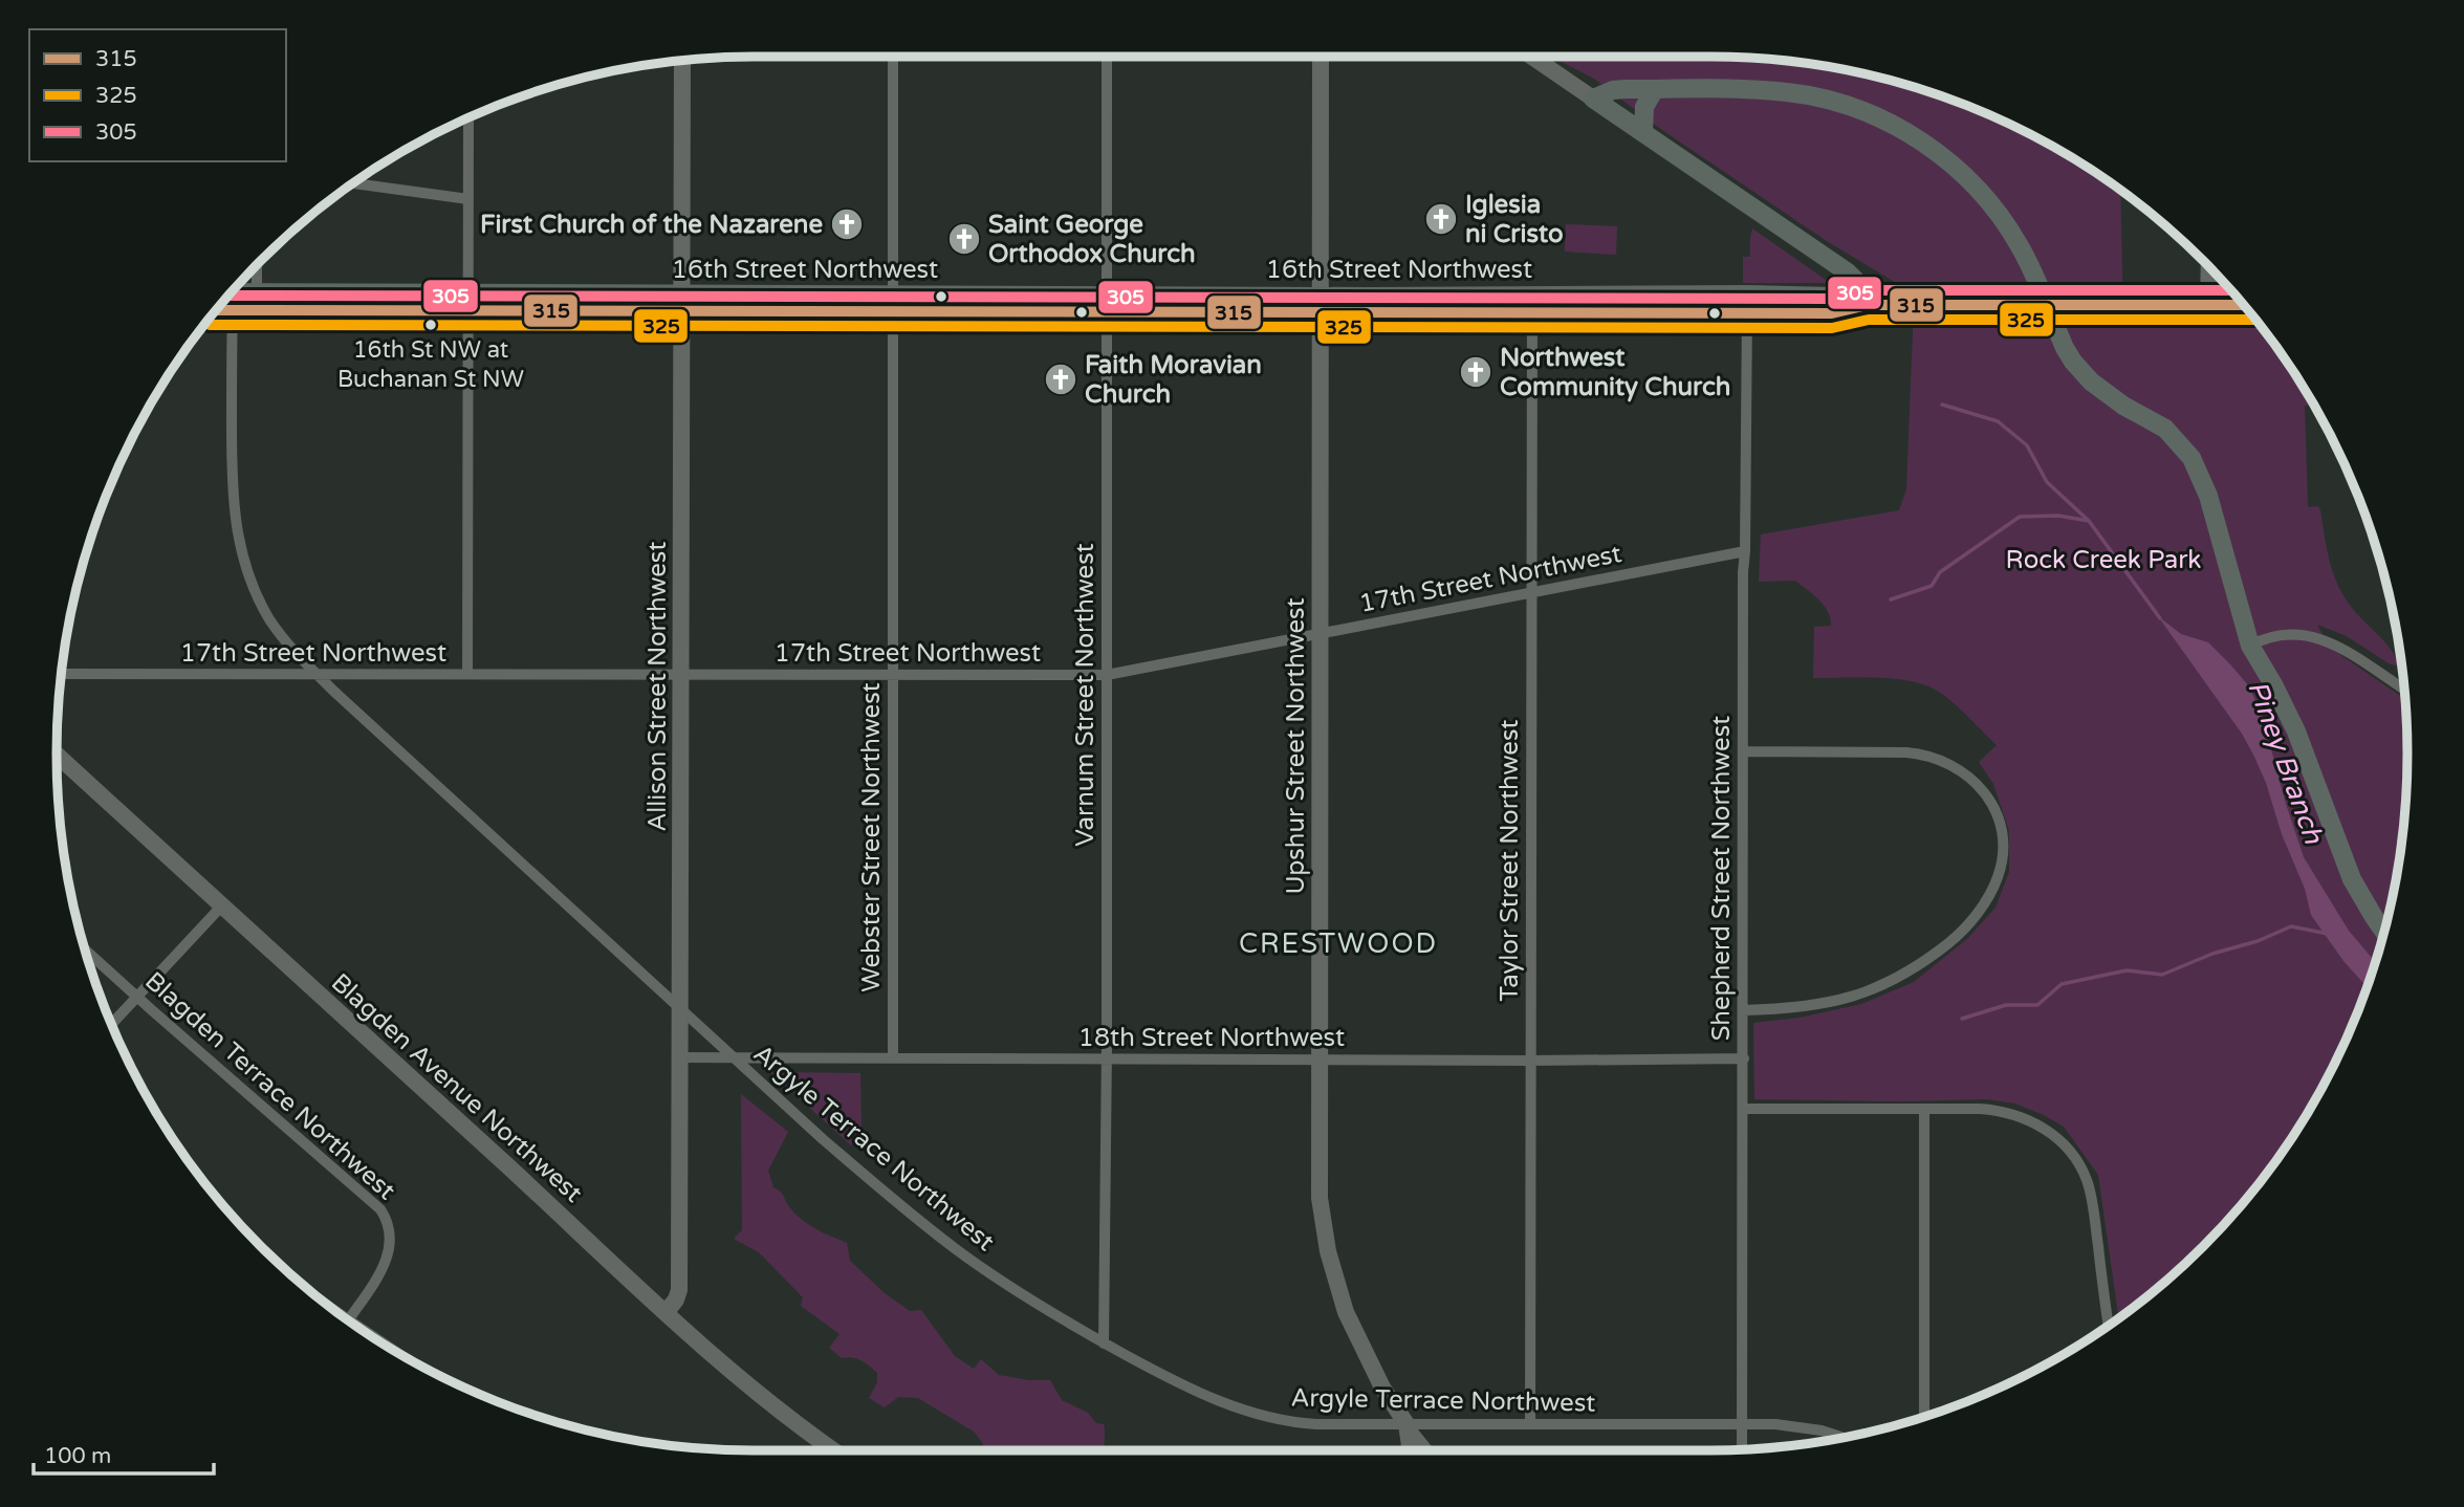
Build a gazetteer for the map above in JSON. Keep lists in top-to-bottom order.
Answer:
{
  "streets": {
    "main road": ["16th Street Northwest"],
    "street": [
      "17th Street Northwest",
      "Allison Street Northwest",
      "Varnum Street Northwest",
      "Upshur Street Northwest",
      "Webster Street Northwest",
      "Taylor Street Northwest",
      "Shepherd Street Northwest",
      "18th Street Northwest",
      "Blagden Terrace Northwest",
      "Blagden Avenue Northwest",
      "Argyle Terrace Northwest"
    ]
  },
  "crossings": [
    ["16th Street Northwest", "Allison Street Northwest"],
    ["16th Street Northwest", "Varnum Street Northwest"],
    ["16th Street Northwest", "Upshur Street Northwest"],
    ["16th Street Northwest", "Webster Street Northwest"],
    ["16th Street Northwest", "Taylor Street Northwest"],
    ["16th Street Northwest", "Shepherd Street Northwest"],
    ["16th Street Northwest", "Argyle Terrace Northwest"],
    ["17th Street Northwest", "Allison Street Northwest"],
    ["17th Street Northwest", "Varnum Street Northwest"],
    ["17th Street Northwest", "Upshur Street Northwest"],
    ["17th Street Northwest", "Webster Street Northwest"],
    ["17th Street Northwest", "Taylor Street Northwest"],
    ["17th Street Northwest", "Shepherd Street Northwest"],
    ["17th Street Northwest", "Argyle Terrace Northwest"],
    ["Allison Street Northwest", "18th Street Northwest"],
    ["Allison Street Northwest", "Blagden Avenue Northwest"],
    ["Allison Street Northwest", "Argyle Terrace Northwest"],
    ["Varnum Street Northwest", "18th Street Northwest"],
    ["Varnum Street Northwest", "Argyle Terrace Northwest"],
    ["Upshur Street Northwest", "18th Street Northwest"],
    ["Upshur Street Northwest", "Argyle Terrace Northwest"],
    ["Webster Street Northwest", "18th Street Northwest"],
    ["Taylor Street Northwest", "18th Street Northwest"],
    ["Taylor Street Northwest", "Argyle Terrace Northwest"],
    ["Shepherd Street Northwest", "18th Street Northwest"],
    ["Shepherd Street Northwest", "Argyle Terrace Northwest"],
    ["18th Street Northwest", "Argyle Terrace Northwest"]
  ],
  "districts": ["CRESTWOOD"],
  "water": ["Piney Branch"],
  "parks": ["Rock Creek Park"],
  "places": {
    "church": [
      "Iglesia ni Cristo",
      "First Church of the Nazarene",
      "Saint George Orthodox Church",
      "Northwest Community Church",
      "Faith Moravian Church"
    ],
    "other": ["16th St NW at Buchanan St NW"]
  },
  "lines": ["transit line 305", "transit line 315", "transit line 325"],
  "legend": ["315", "325", "305"],
  "scale_bar": "100 m"
}
